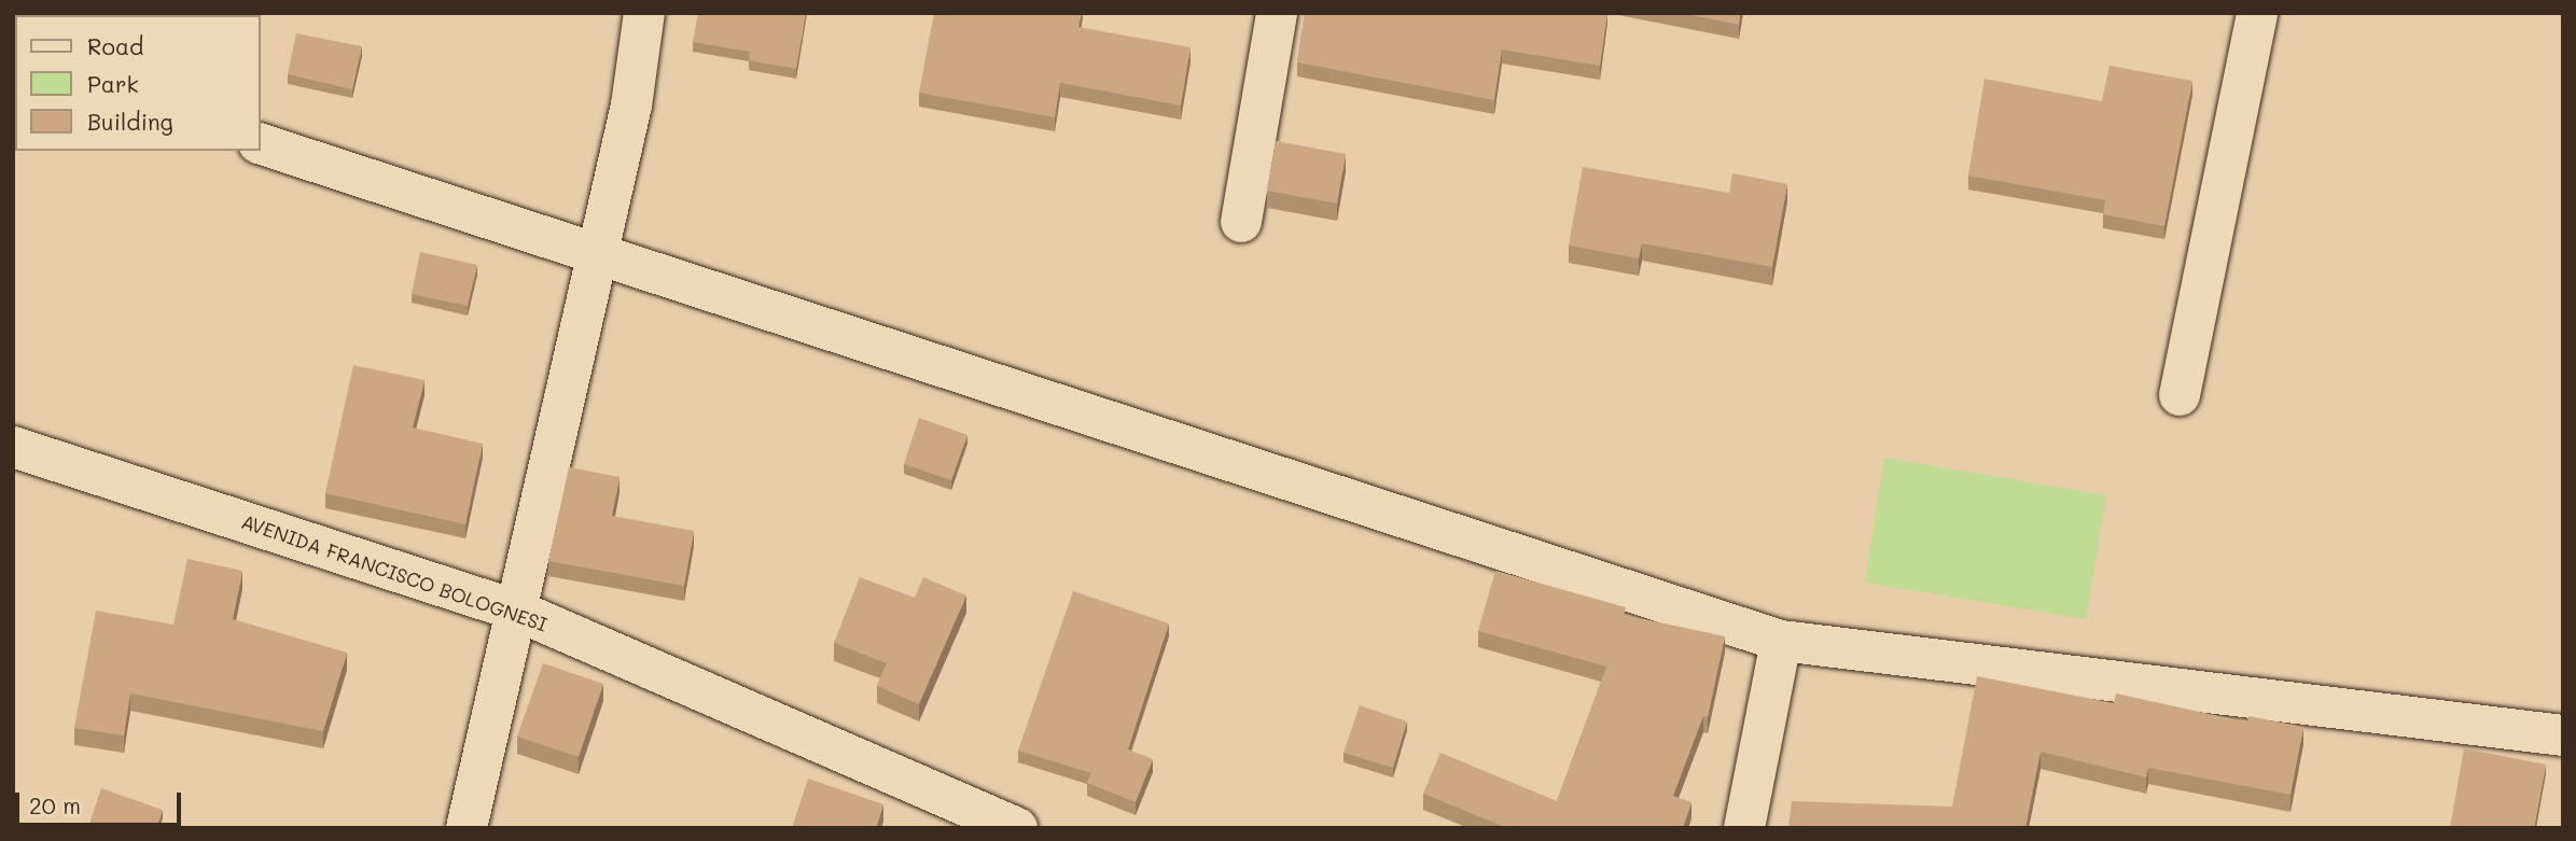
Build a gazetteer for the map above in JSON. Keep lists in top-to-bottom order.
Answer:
{
  "streets": {
    "street": ["AVENIDA FRANCISCO BOLOGNESI"]
  },
  "legend": ["Road", "Park", "Building"],
  "scale_bar": "20 m"
}
